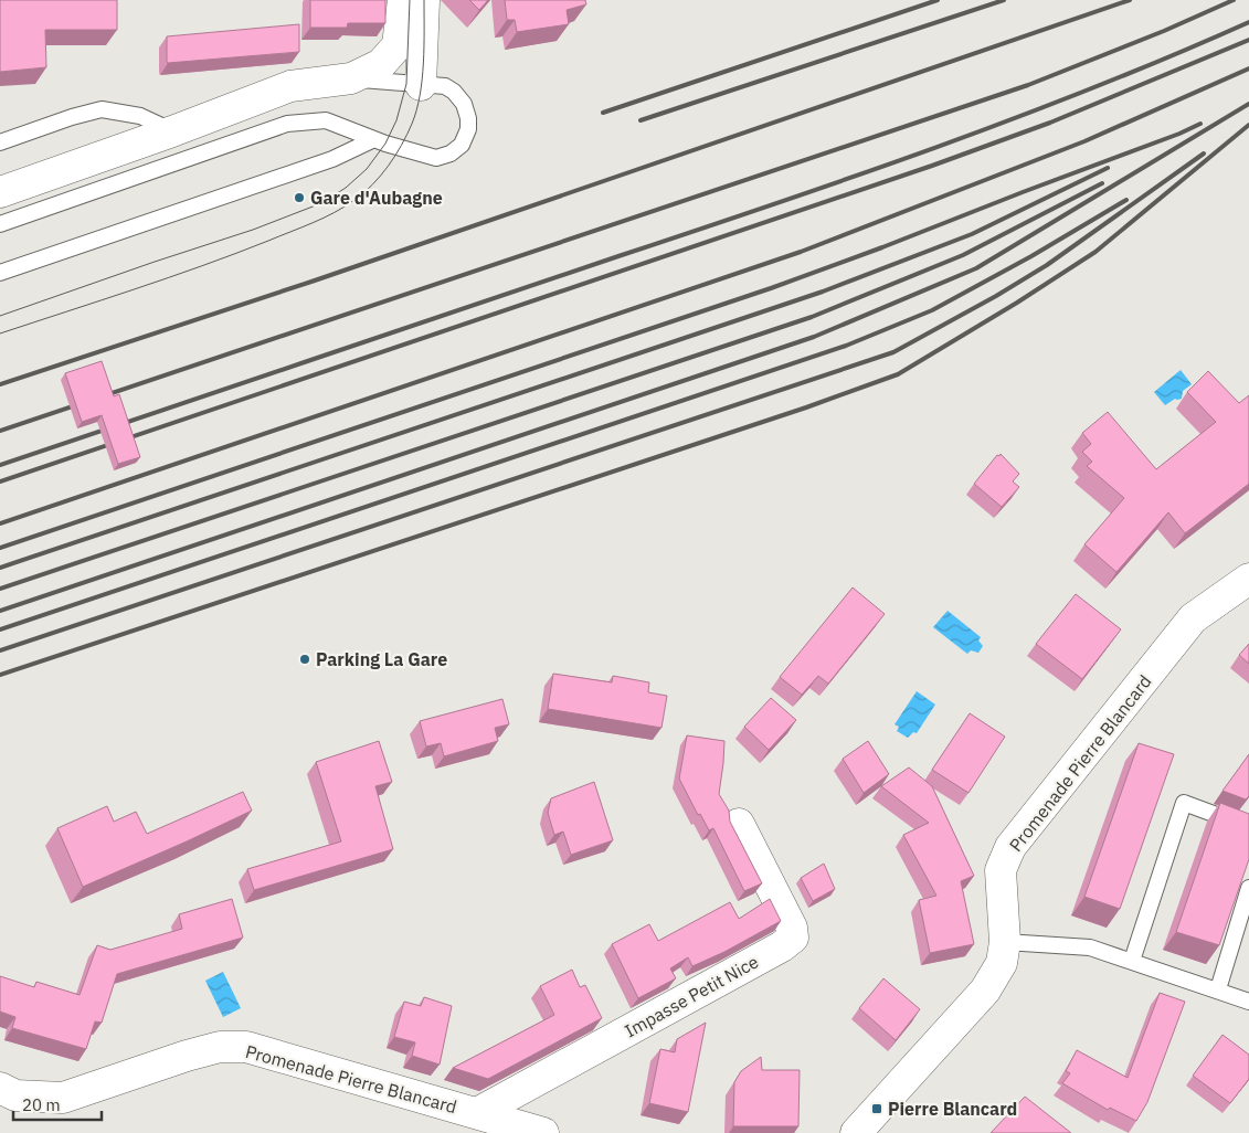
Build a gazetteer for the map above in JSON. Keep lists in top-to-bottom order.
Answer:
{
  "streets": {
    "street": ["Promenade Pierre Blancard", "Impasse Petit Nice"]
  },
  "crossings": [
    ["Promenade Pierre Blancard", "Impasse Petit Nice"]
  ],
  "places": {
    "other": ["Gare d'Aubagne", "Parking La Gare"],
    "transit": ["Pierre Blancard"]
  },
  "scale_bar": "20 m"
}
